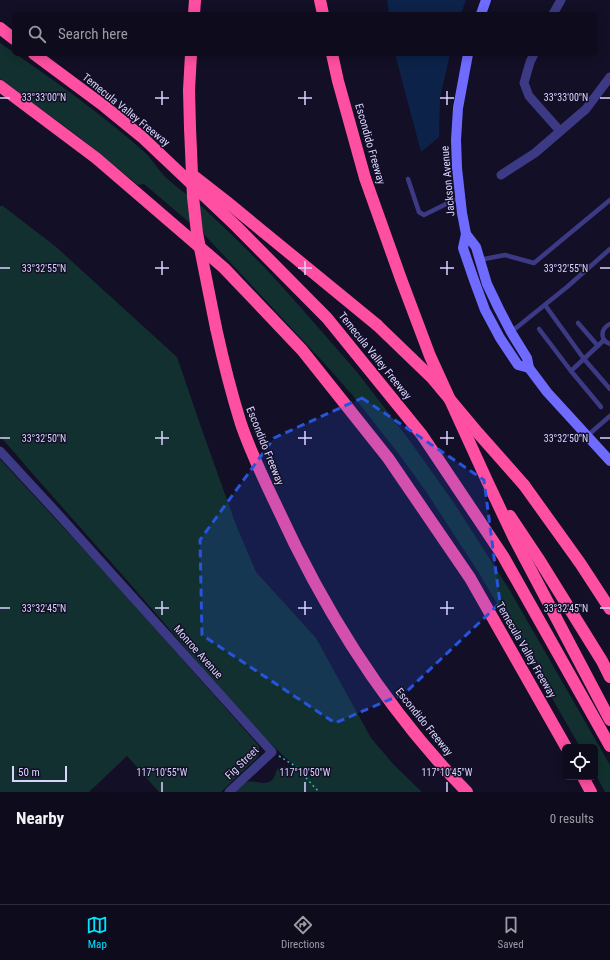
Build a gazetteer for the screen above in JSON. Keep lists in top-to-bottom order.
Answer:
{
  "streets": {
    "highway": ["Temecula Valley Freeway", "Escondido Freeway"],
    "main road": ["Jackson Avenue"],
    "street": ["Monroe Avenue", "Fig Street"]
  },
  "crossings": [
    ["Monroe Avenue", "Fig Street"]
  ],
  "scale_bar": "50 m",
  "page": {
    "search": "Search here",
    "scale": "50 m",
    "heading": ["Nearby", "0 results"],
    "nav": ["Map", "Directions", "Saved"]
  },
  "coordinates": [
    "33°33'00\"N",
    "33°32'55\"N",
    "33°32'50\"N",
    "33°32'45\"N",
    "117°10'55\"W",
    "117°10'50\"W",
    "117°10'45\"W"
  ]
}
